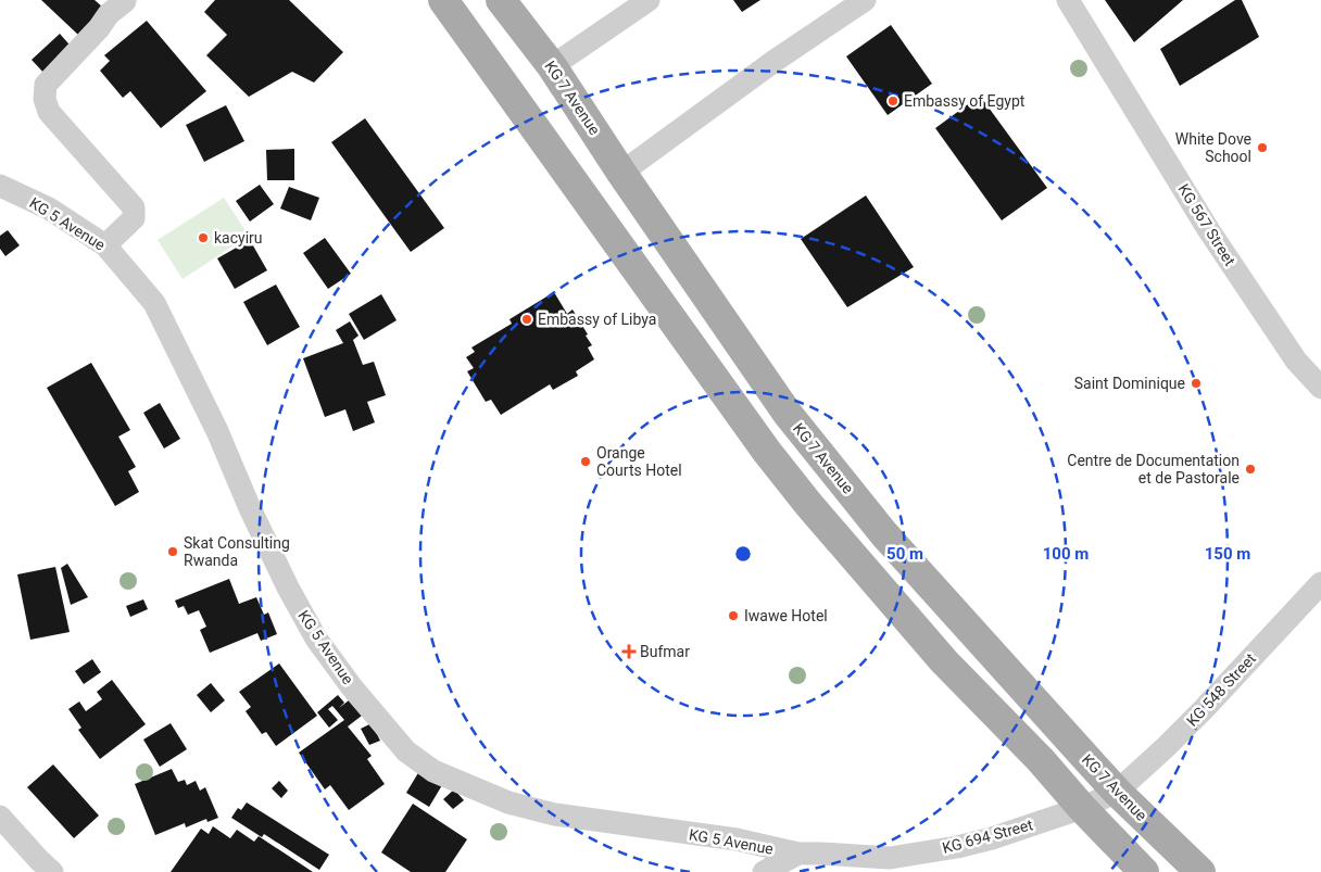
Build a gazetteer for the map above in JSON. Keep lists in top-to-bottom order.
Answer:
{
  "streets": {
    "main road": ["KG 7 Avenue"],
    "street": [
      "KG 5 Avenue",
      "KG 567 Street",
      "KG 548 Street",
      "KG 694 Street"
    ]
  },
  "crossings": [
    ["KG 7 Avenue", "KG 548 Street"],
    ["KG 7 Avenue", "KG 694 Street"],
    ["KG 5 Avenue", "KG 694 Street"],
    ["KG 548 Street", "KG 694 Street"]
  ],
  "places": {
    "other": [
      "Embassy of Egypt",
      "White Dove School",
      "kacyiru",
      "Embassy of Libya",
      "Saint Dominique",
      "Orange Courts Hotel",
      "Centre de Documentation et de Pastorale",
      "Skat Consulting Rwanda",
      "Iwawe Hotel"
    ],
    "health": ["Bufmar"]
  },
  "rings": ["50 m", "100 m", "150 m"]
}
